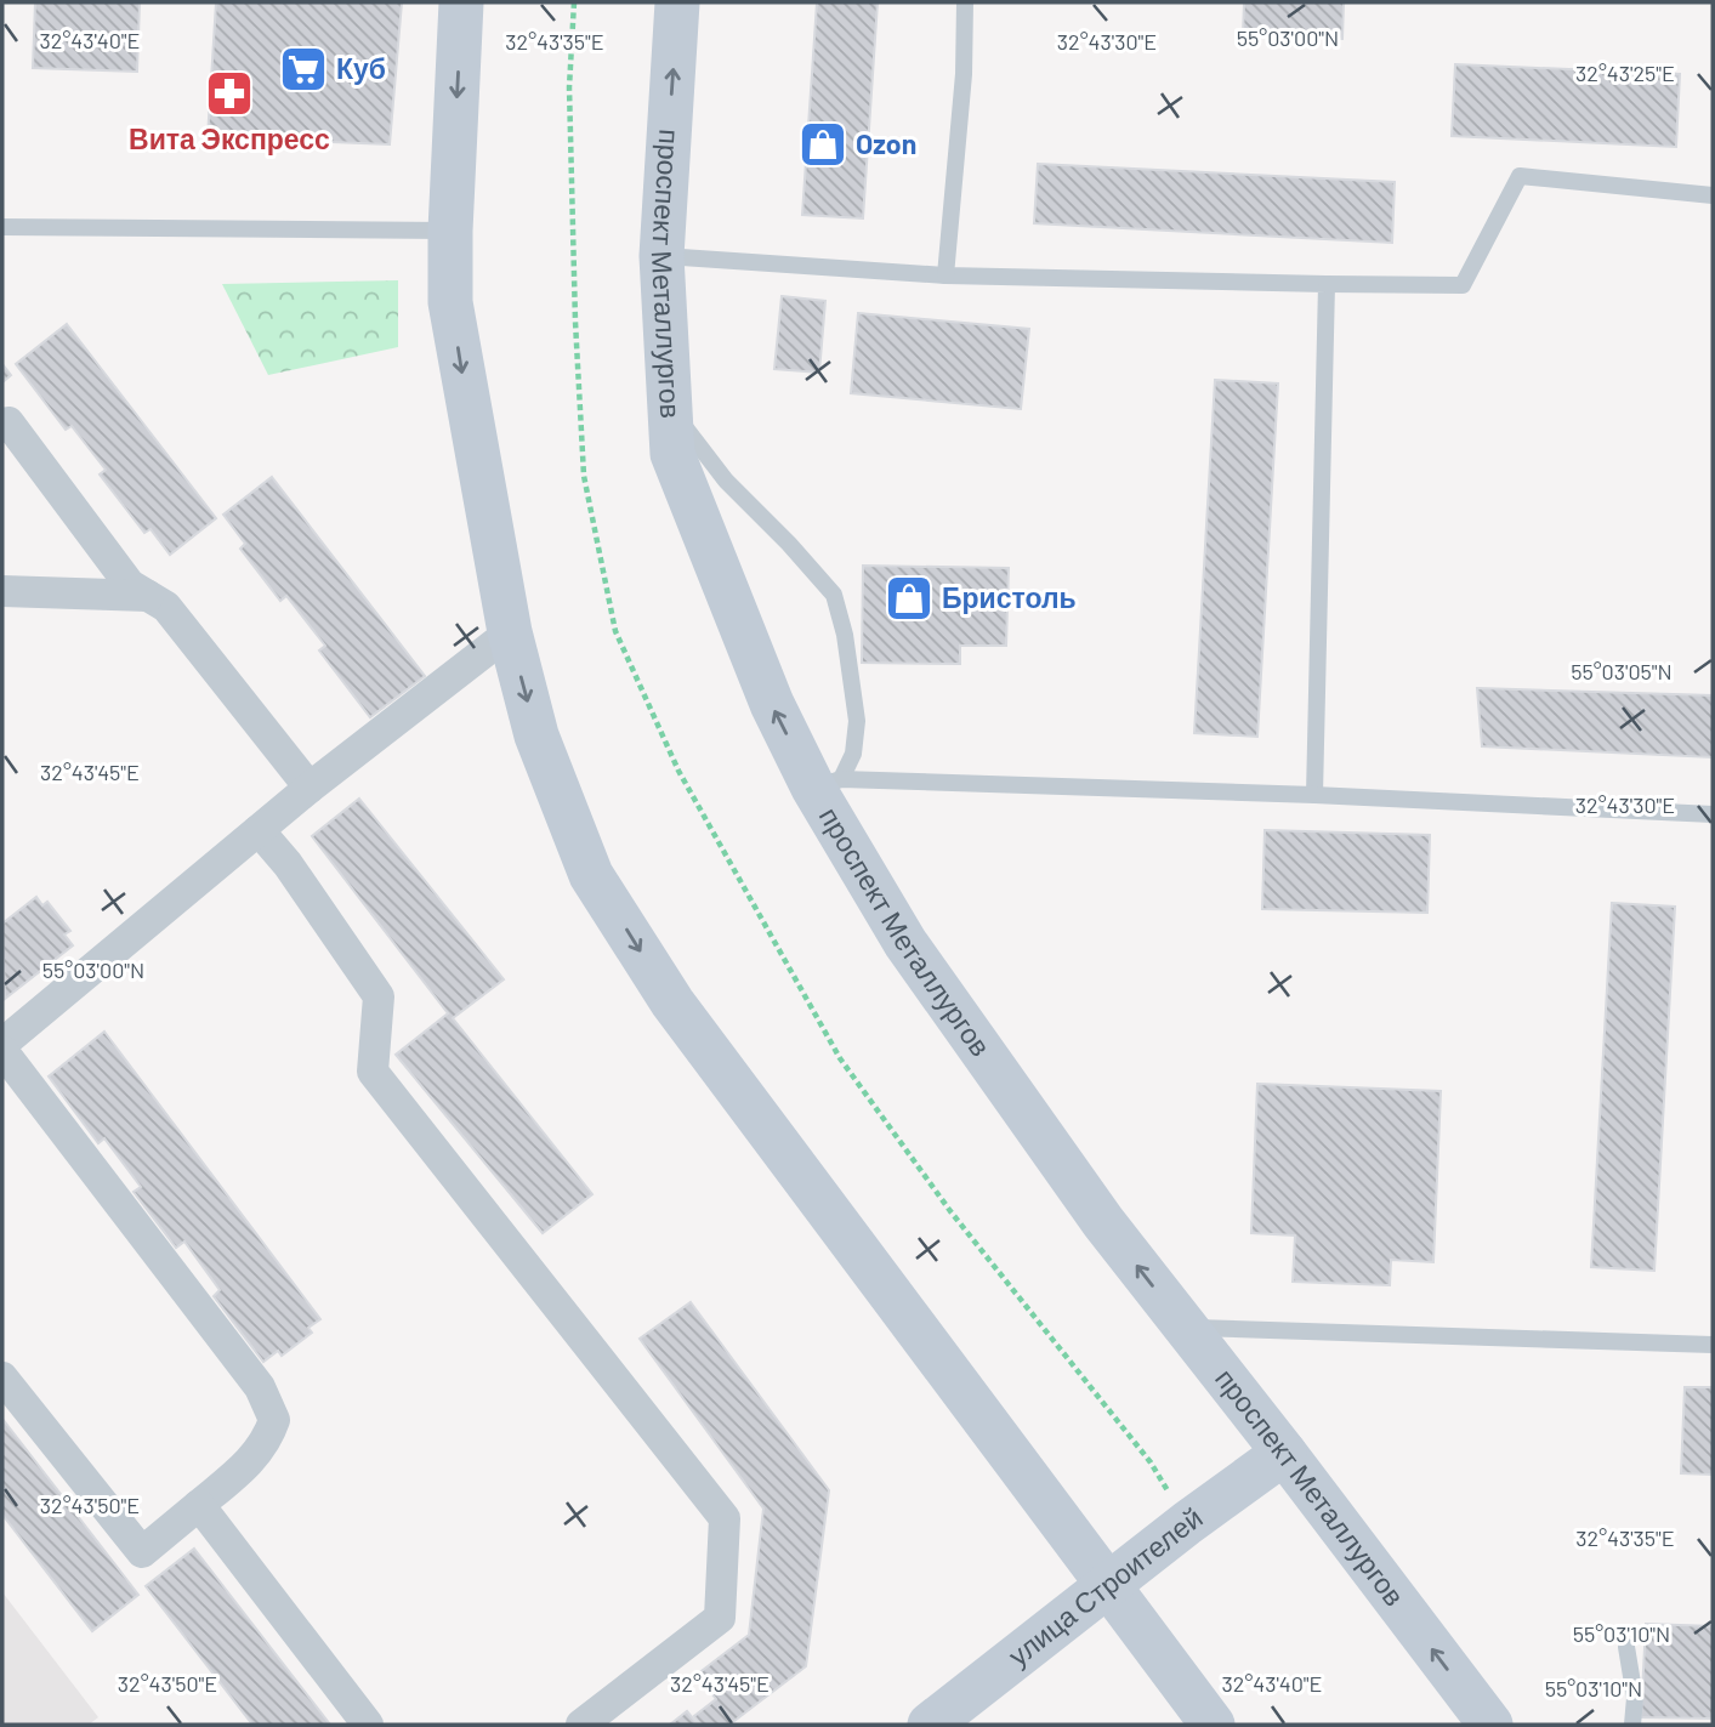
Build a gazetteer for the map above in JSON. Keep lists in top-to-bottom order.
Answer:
{
  "streets": {
    "street": ["проспект Металлургов", "улица Строителей"]
  },
  "crossings": [
    ["проспект Металлургов", "улица Строителей"]
  ],
  "places": {
    "supermarket": ["Куб"],
    "pharmacy": ["Вита Экспресс"],
    "shop": ["Ozon", "Бристоль"]
  },
  "coordinates": [
    "55°03'00\"N",
    "32°43'40\"E",
    "32°43'35\"E",
    "32°43'30\"E",
    "32°43'25\"E",
    "55°03'05\"N",
    "32°43'45\"E",
    "32°43'50\"E",
    "55°03'10\"N"
  ]
}
